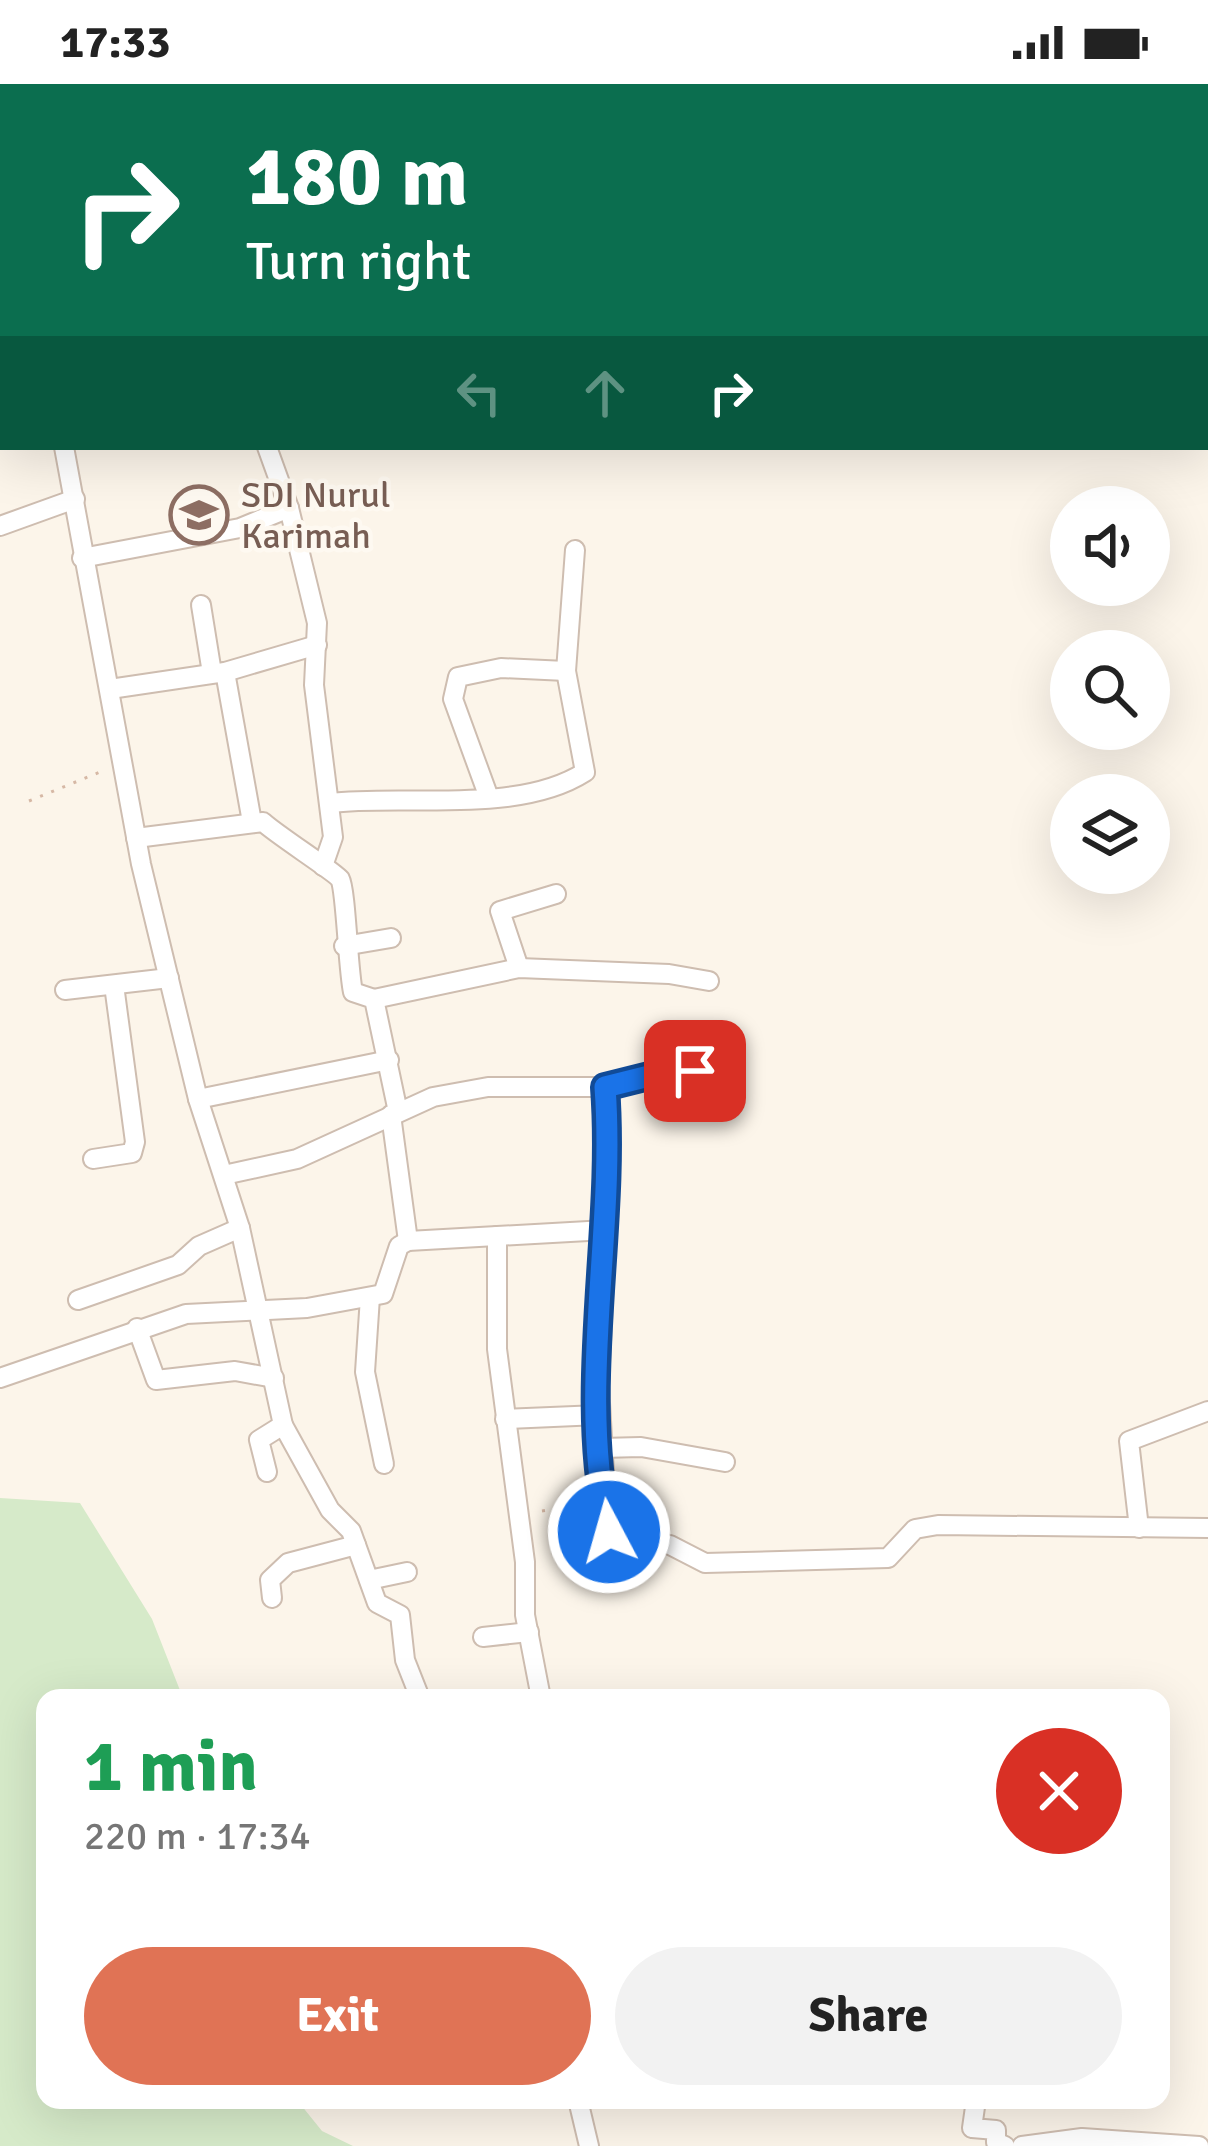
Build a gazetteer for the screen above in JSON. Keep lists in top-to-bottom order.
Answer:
{
  "places": {
    "school or university": ["SDI Nurul Karimah"]
  },
  "page": {
    "status": "17:33",
    "turn": ["180 m", "Turn right"],
    "heading": ["1 min", "220 m · 17:34"],
    "buttons": ["Exit", "Share"]
  }
}
